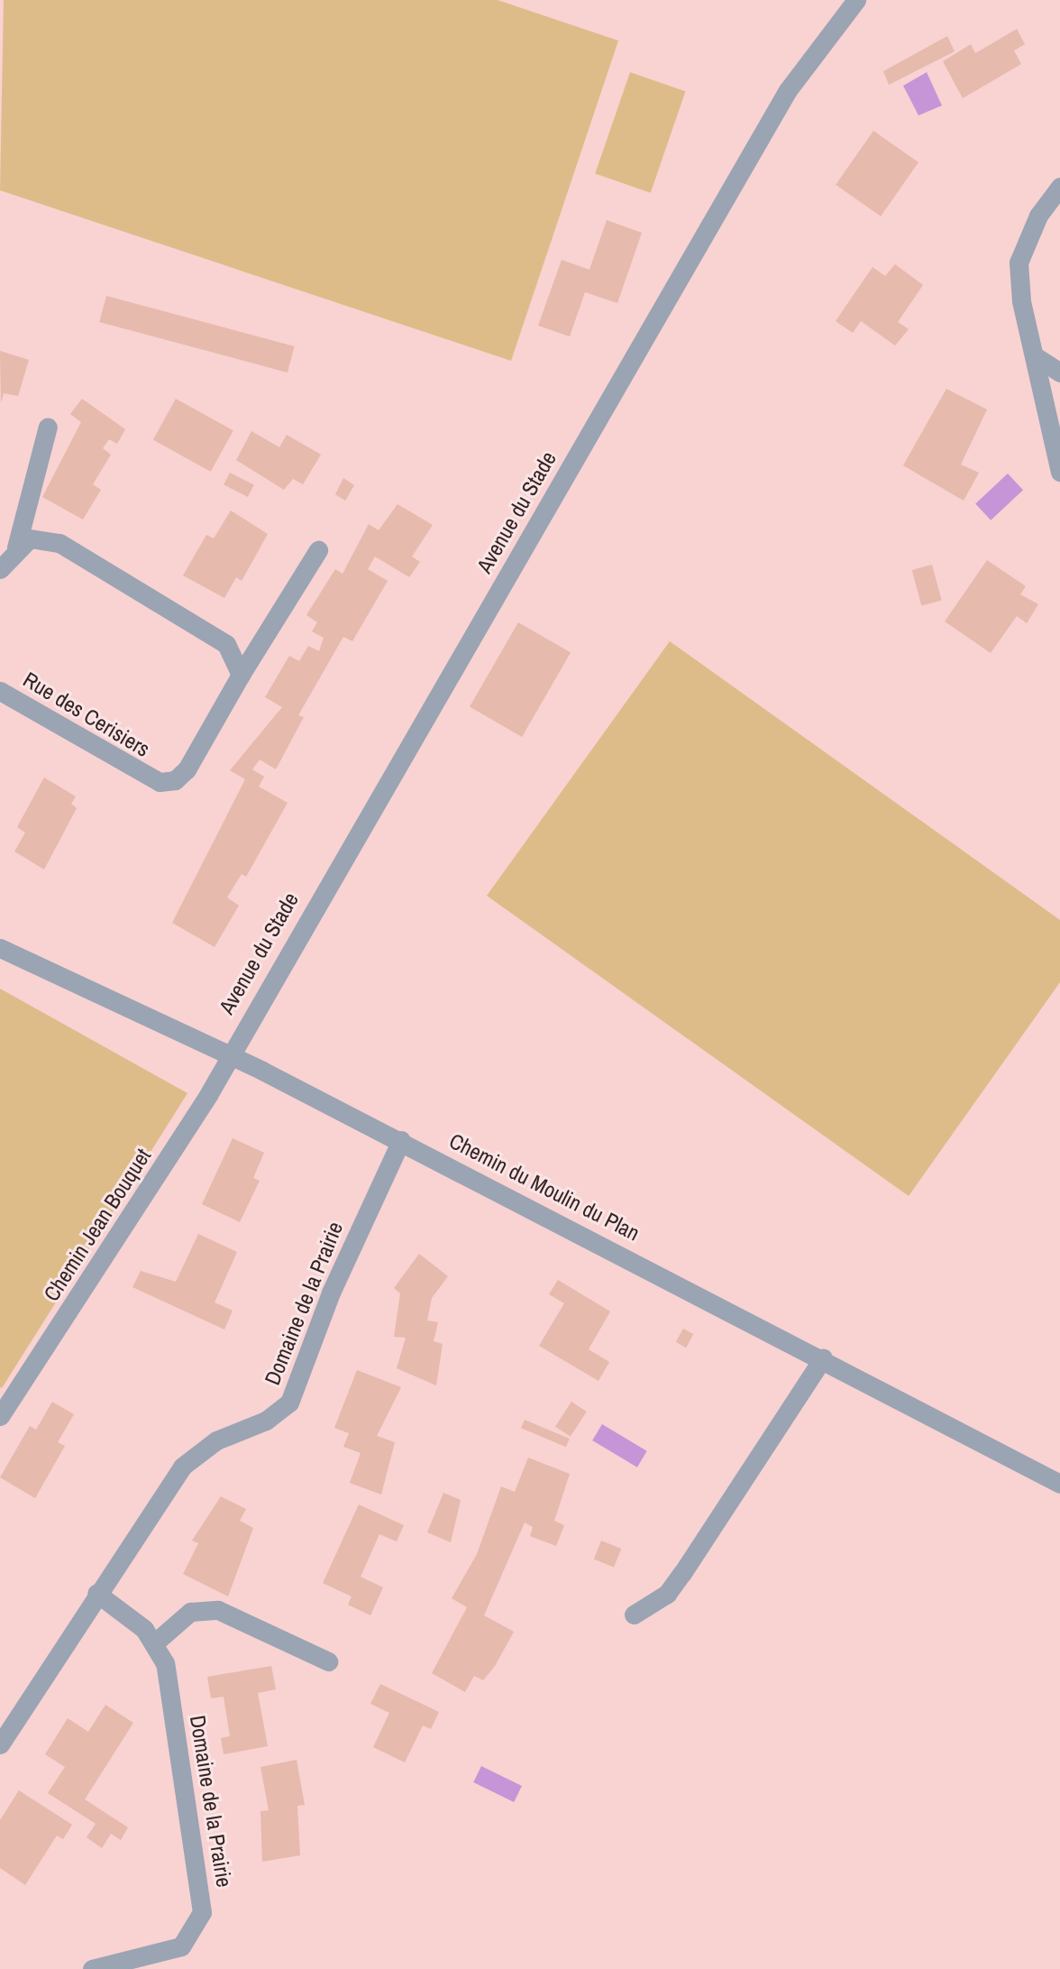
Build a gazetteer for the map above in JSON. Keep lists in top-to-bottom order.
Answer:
{
  "streets": {
    "street": [
      "Avenue du Stade",
      "Rue des Cerisiers",
      "Chemin du Moulin du Plan",
      "Chemin Jean Bouquet",
      "Domaine de la Prairie"
    ]
  },
  "crossings": [
    ["Avenue du Stade", "Chemin du Moulin du Plan"],
    ["Avenue du Stade", "Chemin Jean Bouquet"],
    ["Chemin du Moulin du Plan", "Chemin Jean Bouquet"],
    ["Chemin du Moulin du Plan", "Domaine de la Prairie"]
  ]
}
